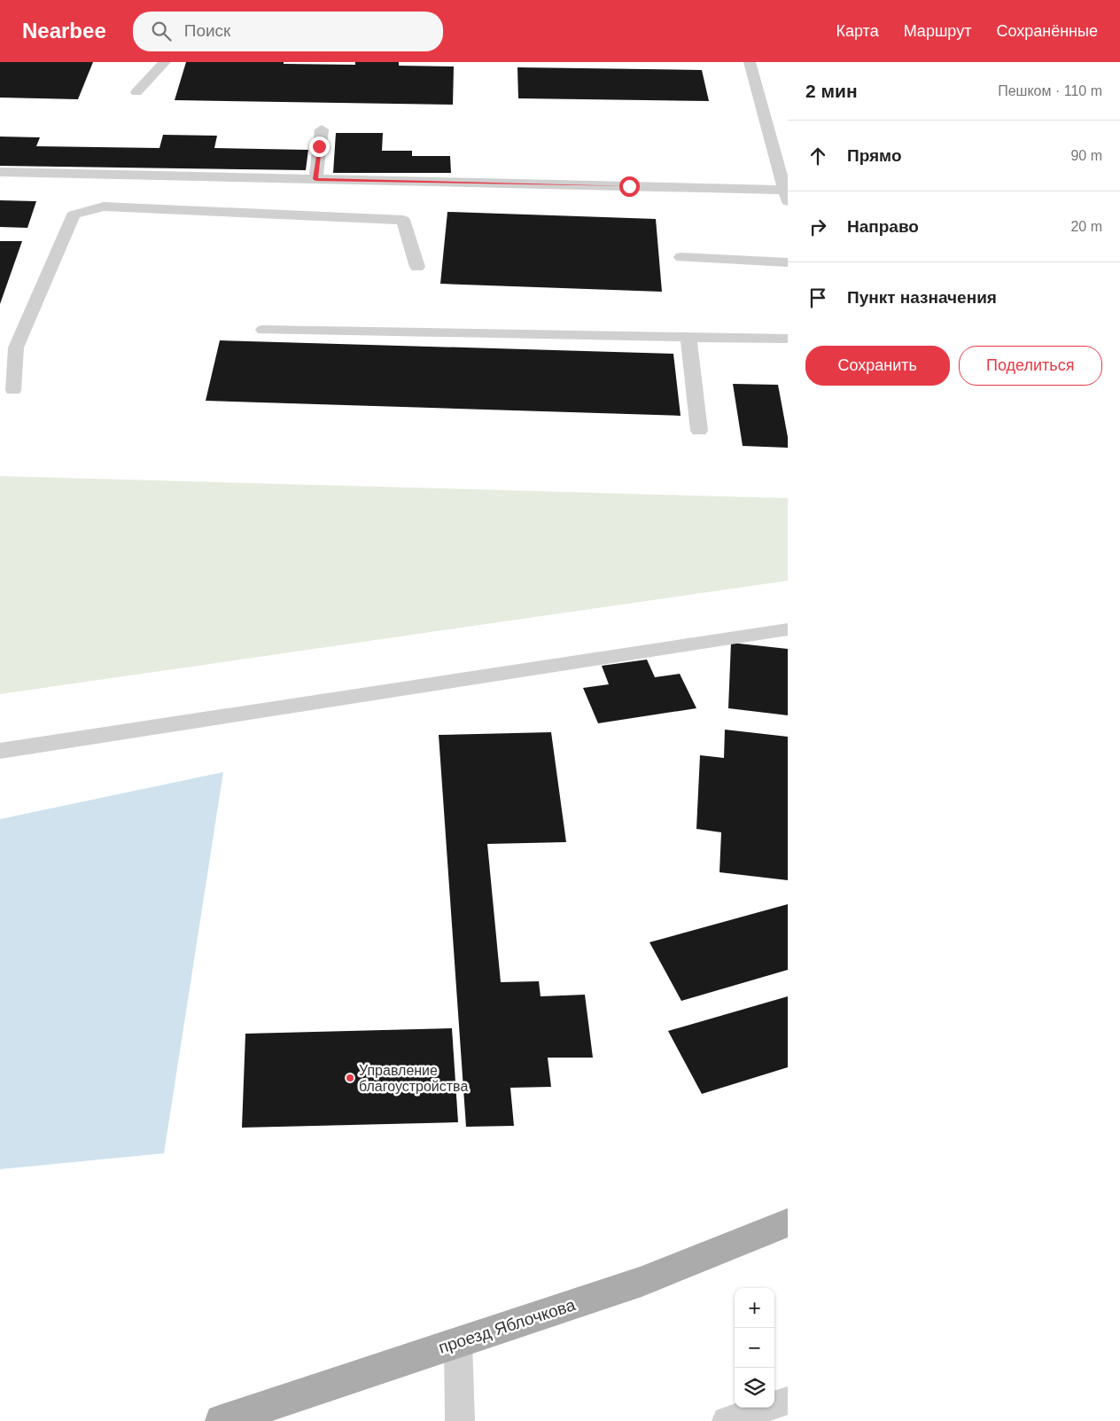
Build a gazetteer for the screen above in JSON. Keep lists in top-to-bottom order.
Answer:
{
  "streets": {
    "main road": ["проезд Яблочкова"]
  },
  "places": ["Управление благоустройства"],
  "page": {
    "header": "Nearbee",
    "search": "Поиск",
    "nav": ["Карта", "Маршрут", "Сохранённые"],
    "heading": ["2 мин", "Пешком · 110 m"],
    "list": [
      ["Прямо", "90 m"],
      ["Направо", "20 m"],
      "Пункт назначения"
    ],
    "buttons": ["Сохранить", "Поделиться"],
    "map_buttons": ["+", "−"]
  }
}
